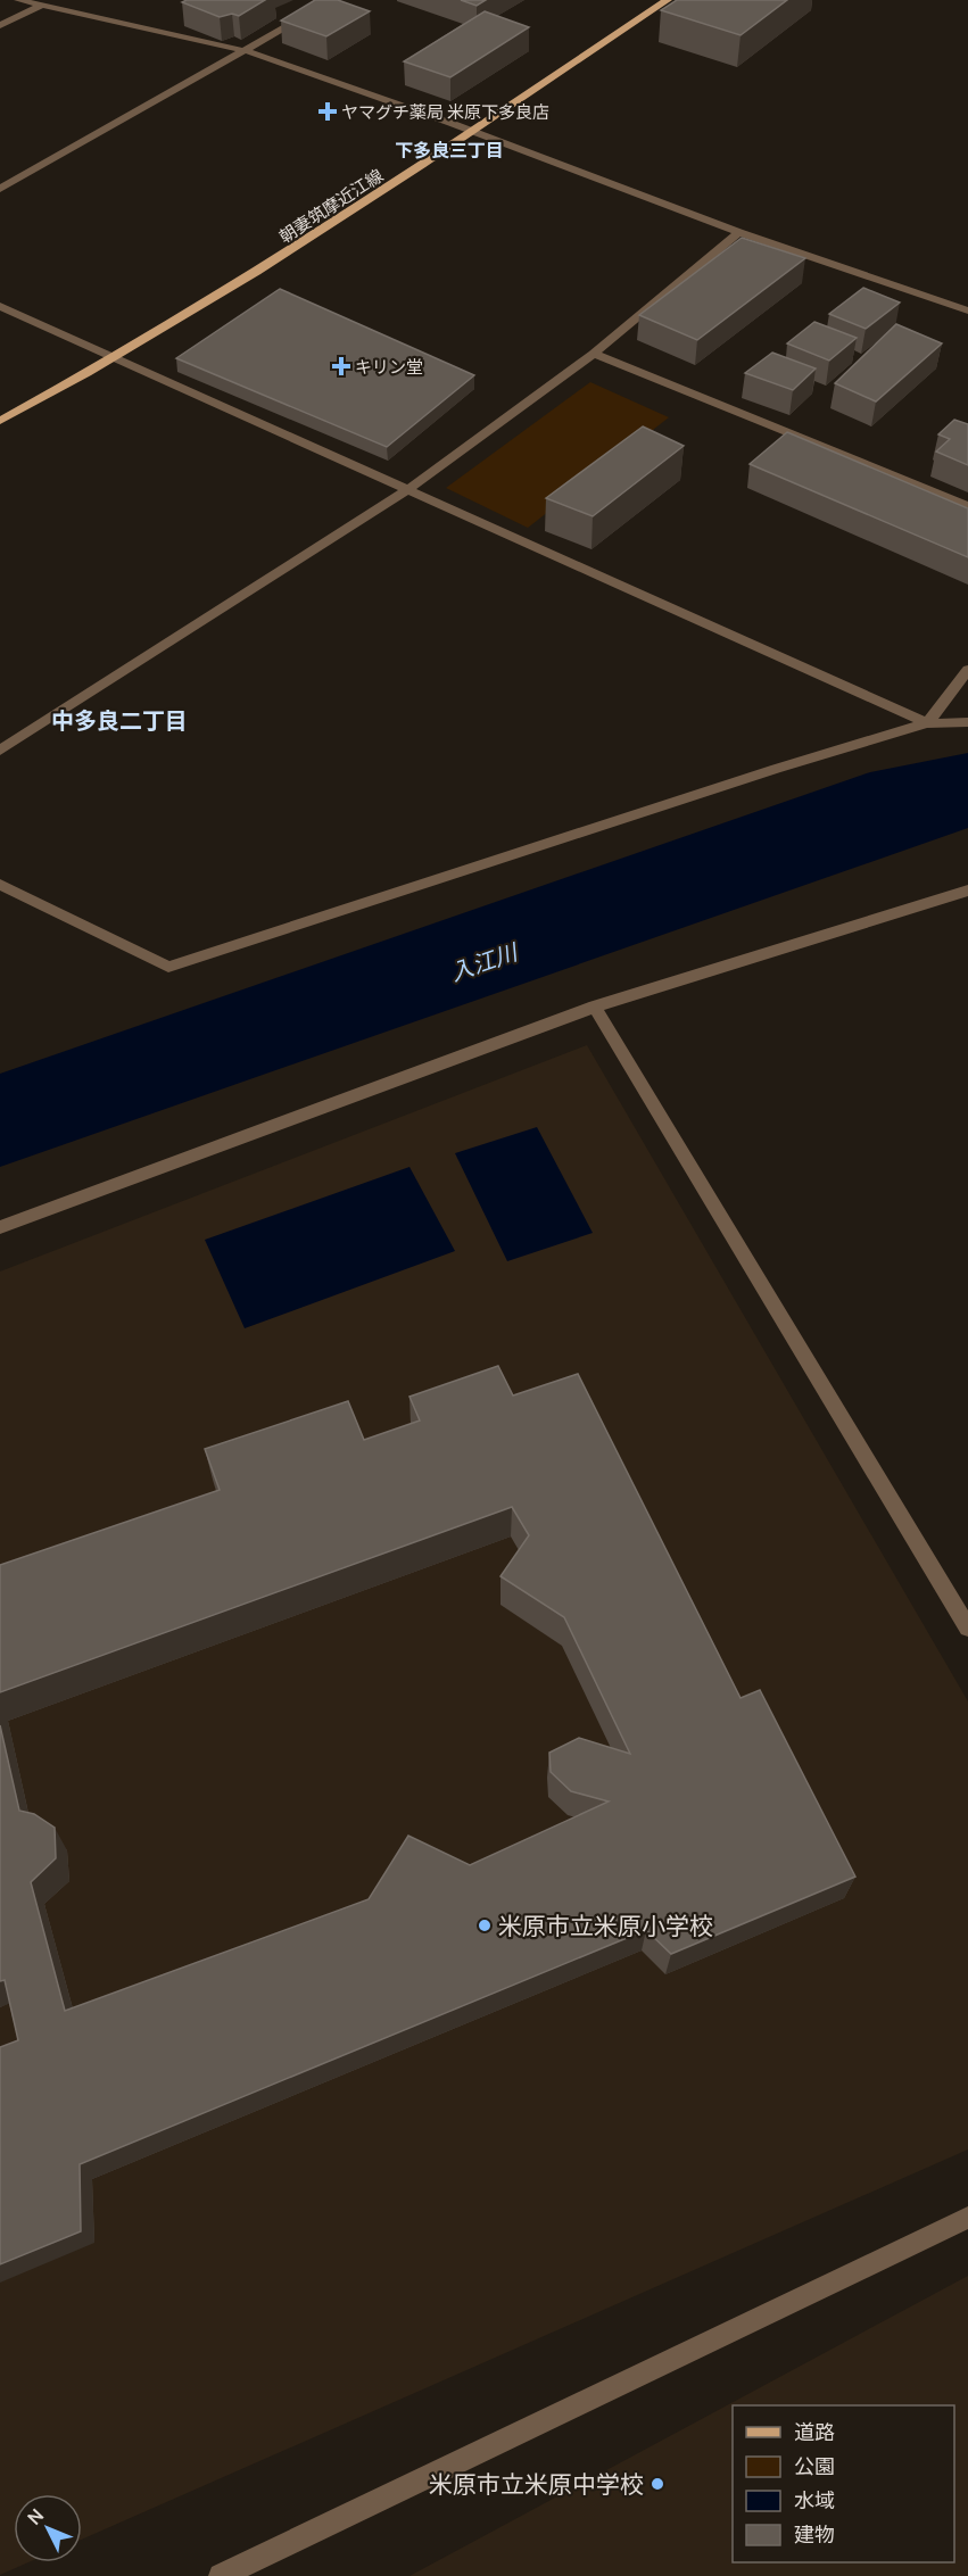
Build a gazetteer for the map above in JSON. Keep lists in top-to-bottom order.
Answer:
{
  "streets": {
    "main road": ["朝妻筑摩近江線"]
  },
  "districts": ["下多良三丁目", "中多良二丁目"],
  "water": ["入江川"],
  "places": {
    "health": ["ヤマグチ薬局 米原下多良店", "キリン堂"],
    "other": ["米原市立米原小学校", "米原市立米原中学校"]
  },
  "legend": [
    "道路",
    "公園",
    "水域",
    "建物"
  ],
  "north": "top left"
}
